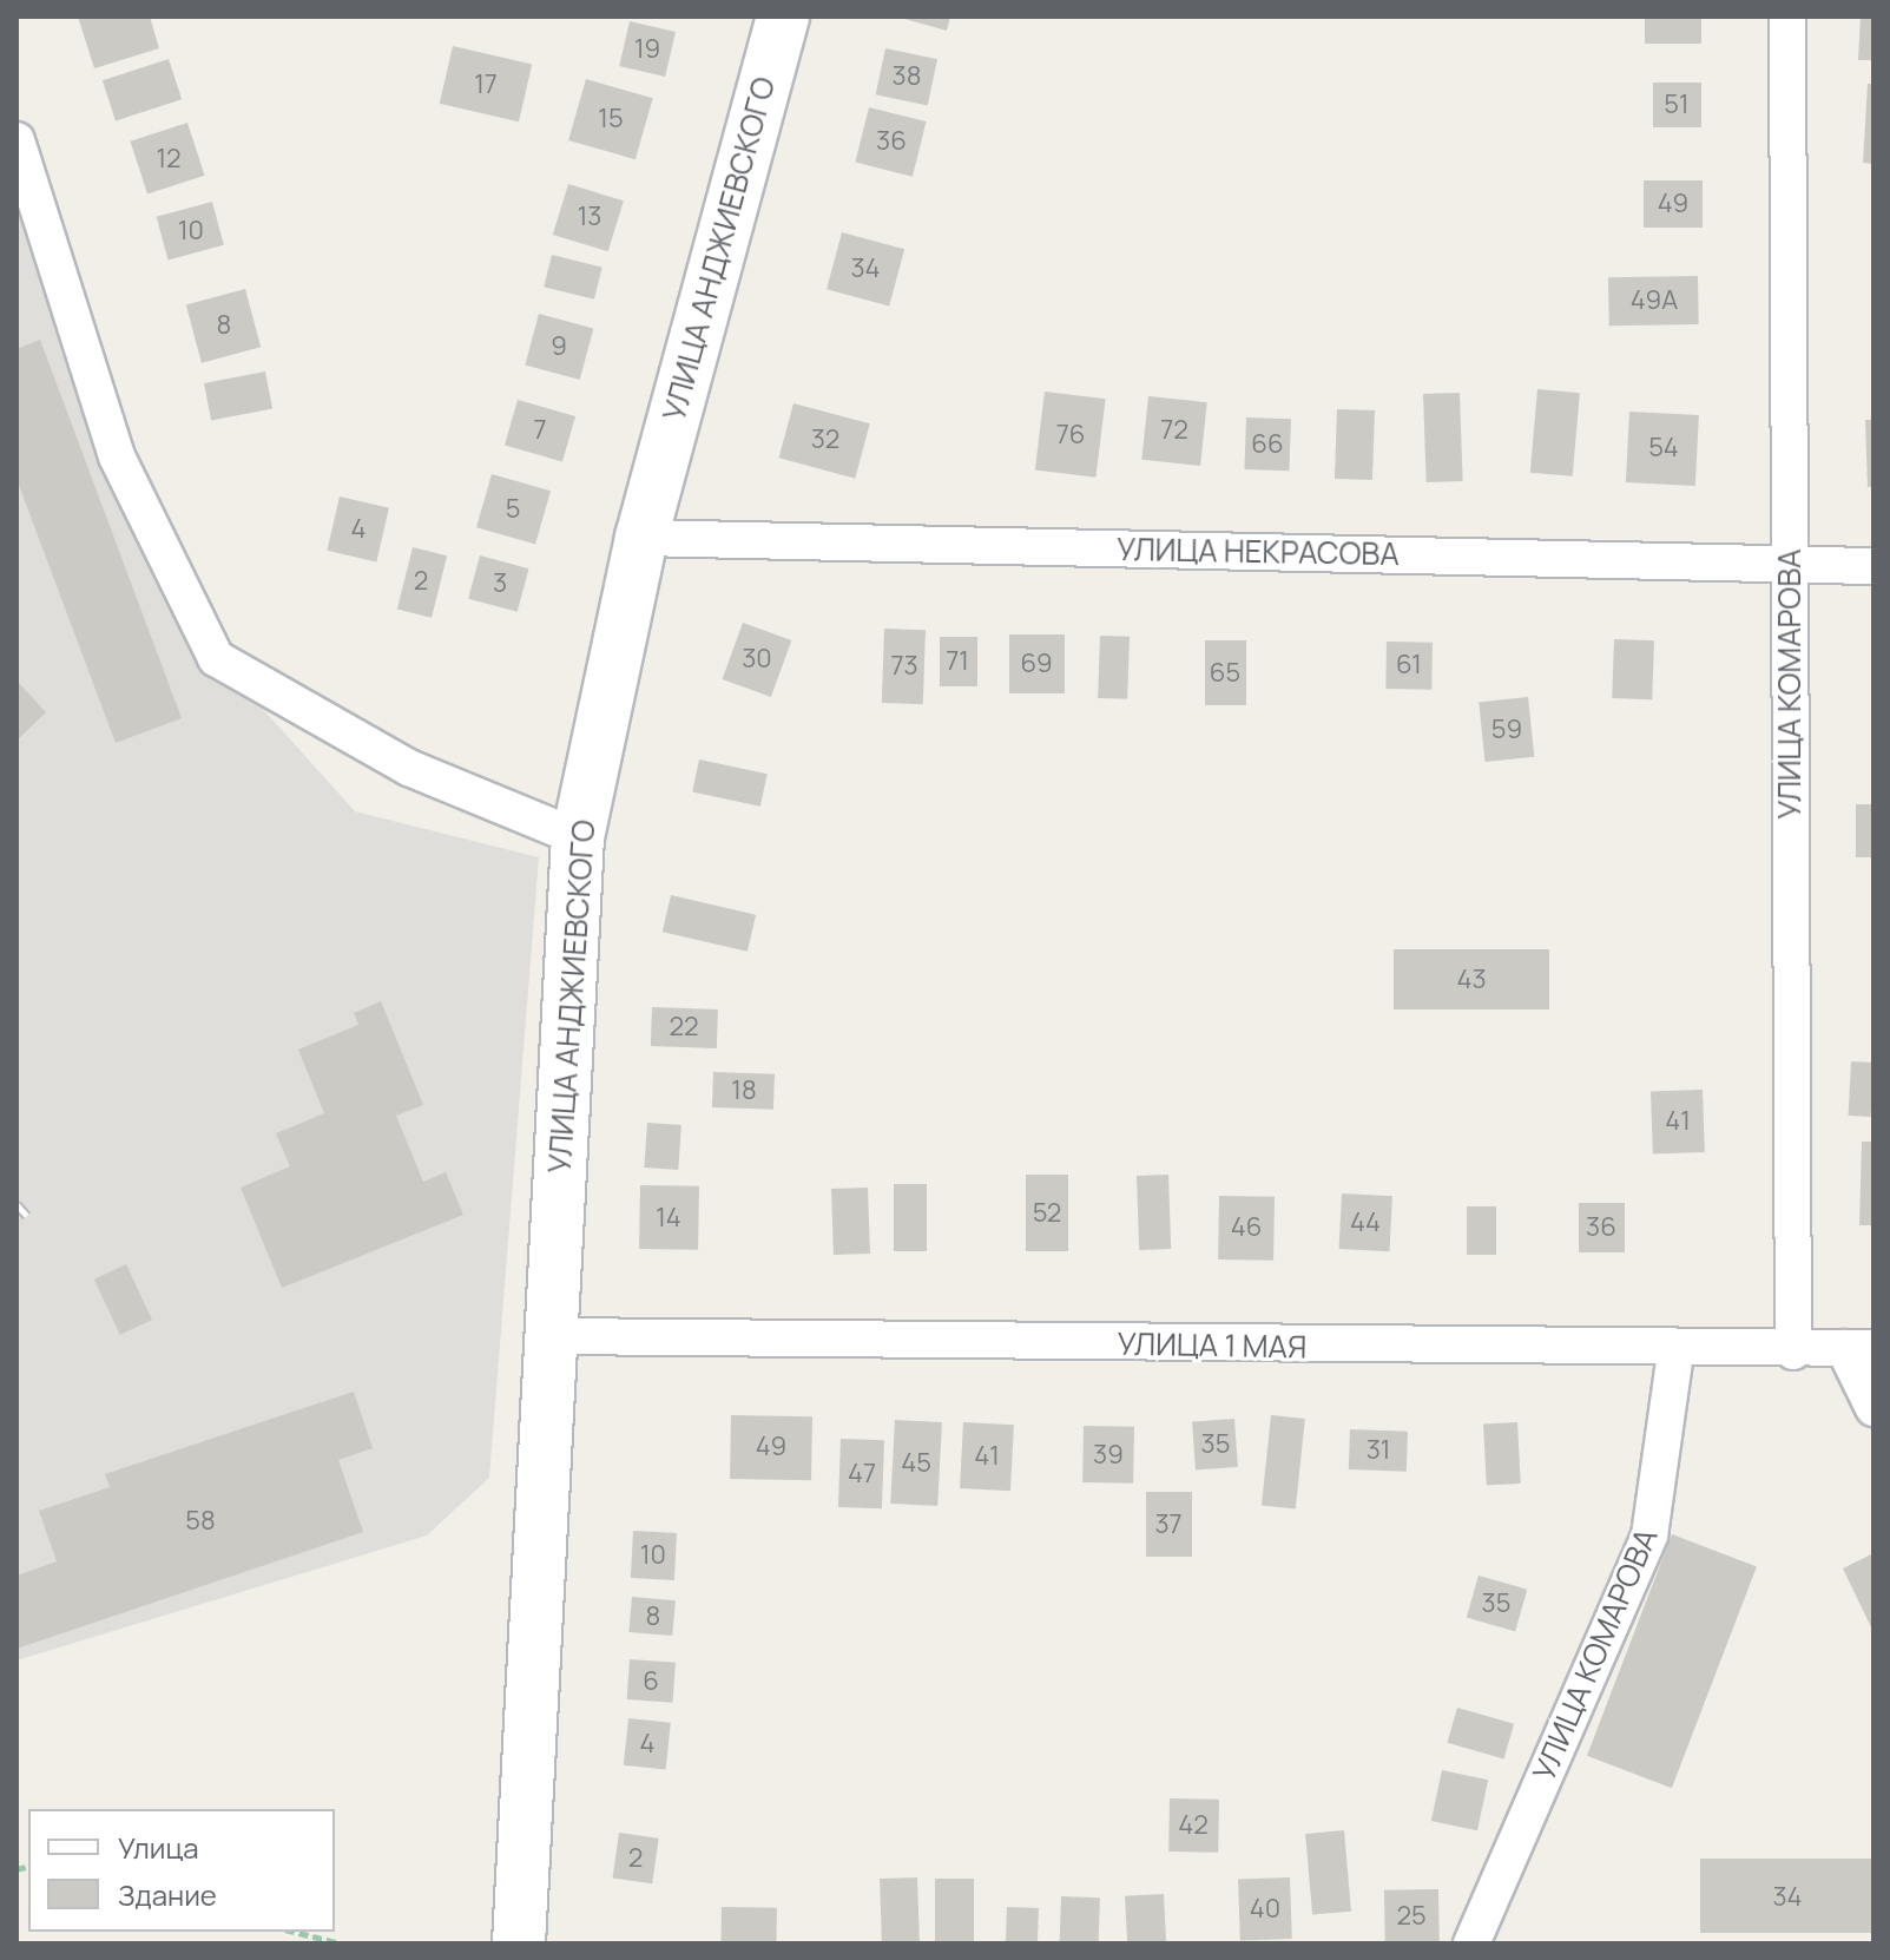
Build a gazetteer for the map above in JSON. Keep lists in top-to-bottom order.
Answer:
{
  "streets": {
    "street": [
      "УЛИЦА АНДЖИЕВСКОГО",
      "УЛИЦА НЕКРАСОВА",
      "УЛИЦА КОМАРОВА",
      "УЛИЦА 1 МАЯ"
    ]
  },
  "crossings": [
    ["УЛИЦА АНДЖИЕВСКОГО", "УЛИЦА НЕКРАСОВА"],
    ["УЛИЦА АНДЖИЕВСКОГО", "УЛИЦА 1 МАЯ"],
    ["УЛИЦА НЕКРАСОВА", "УЛИЦА КОМАРОВА"],
    ["УЛИЦА КОМАРОВА", "УЛИЦА 1 МАЯ"]
  ],
  "house_numbers": [
    "19",
    "38",
    "17",
    "51",
    "15",
    "36",
    "12",
    "49",
    "13",
    "10",
    "34",
    "49А",
    "8",
    "9",
    "7",
    "72",
    "76",
    "32",
    "66",
    "54",
    "5",
    "4",
    "2",
    "3",
    "30",
    "71",
    "69",
    "61",
    "73",
    "65",
    "59",
    "43",
    "22",
    "18",
    "41",
    "52",
    "14",
    "44",
    "46",
    "36",
    "35",
    "49",
    "31",
    "39",
    "41",
    "45",
    "47",
    "58",
    "37",
    "10",
    "35",
    "8",
    "6",
    "4",
    "42",
    "2",
    "34",
    "40",
    "25"
  ],
  "legend": ["Улица", "Здание"]
}
